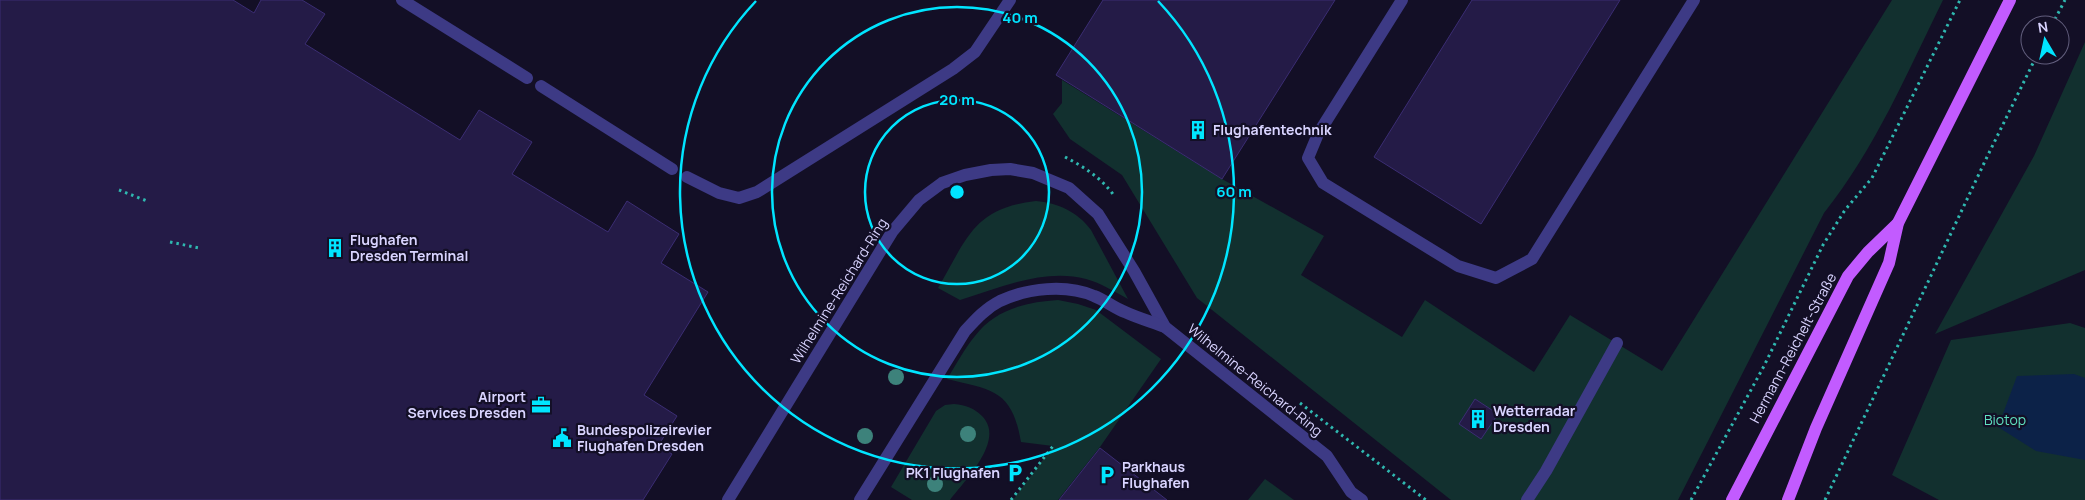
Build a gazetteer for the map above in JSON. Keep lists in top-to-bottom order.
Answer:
{
  "streets": {
    "main road": ["Hermann-Reichelt-Straße"],
    "street": ["Wilhelmine-Reichard-Ring"]
  },
  "parks": ["Biotop"],
  "places": {
    "building": ["Flughafentechnik", "Flughafen Dresden Terminal", "Wetterradar Dresden"],
    "office": ["Airport Services Dresden"],
    "public building": ["Bundespolizeirevier Flughafen Dresden"],
    "parking": ["PK1 Flughafen", "Parkhaus Flughafen"]
  },
  "north": "top",
  "rings": ["40 m", "20 m", "60 m"]
}
